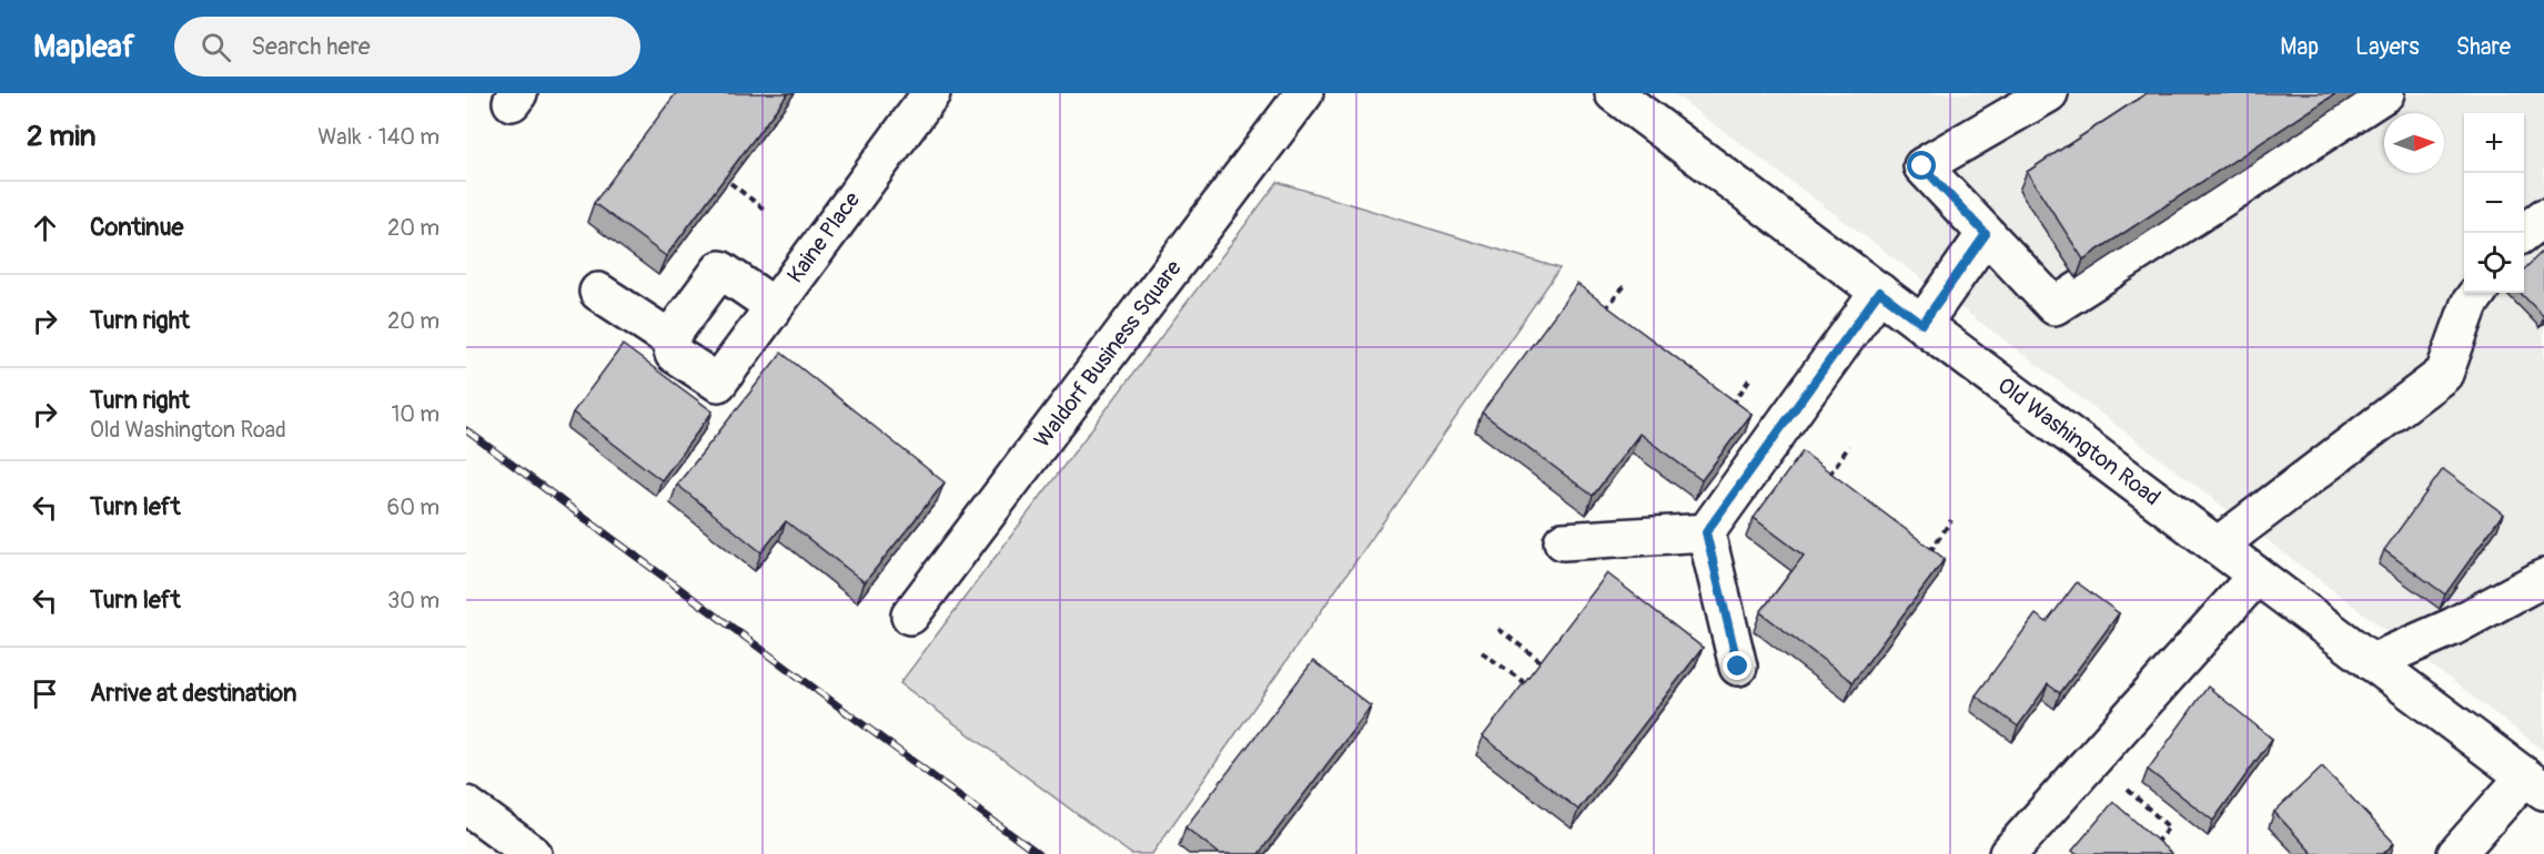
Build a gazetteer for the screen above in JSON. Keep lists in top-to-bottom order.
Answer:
{
  "streets": {
    "main road": ["Kaine Place", "Waldorf Business Square", "Old Washington Road"]
  },
  "north": "right",
  "page": {
    "header": "Mapleaf",
    "search": "Search here",
    "nav": ["Map", "Layers", "Share"],
    "heading": ["2 min", "Walk · 140 m"],
    "map_buttons": ["+", "−"],
    "list": [
      ["Continue", "20 m"],
      ["Turn right", "20 m"],
      ["Turn right", "Old Washington Road", "10 m"],
      ["Turn left", "60 m"],
      ["Turn left", "30 m"],
      "Arrive at destination"
    ]
  }
}
